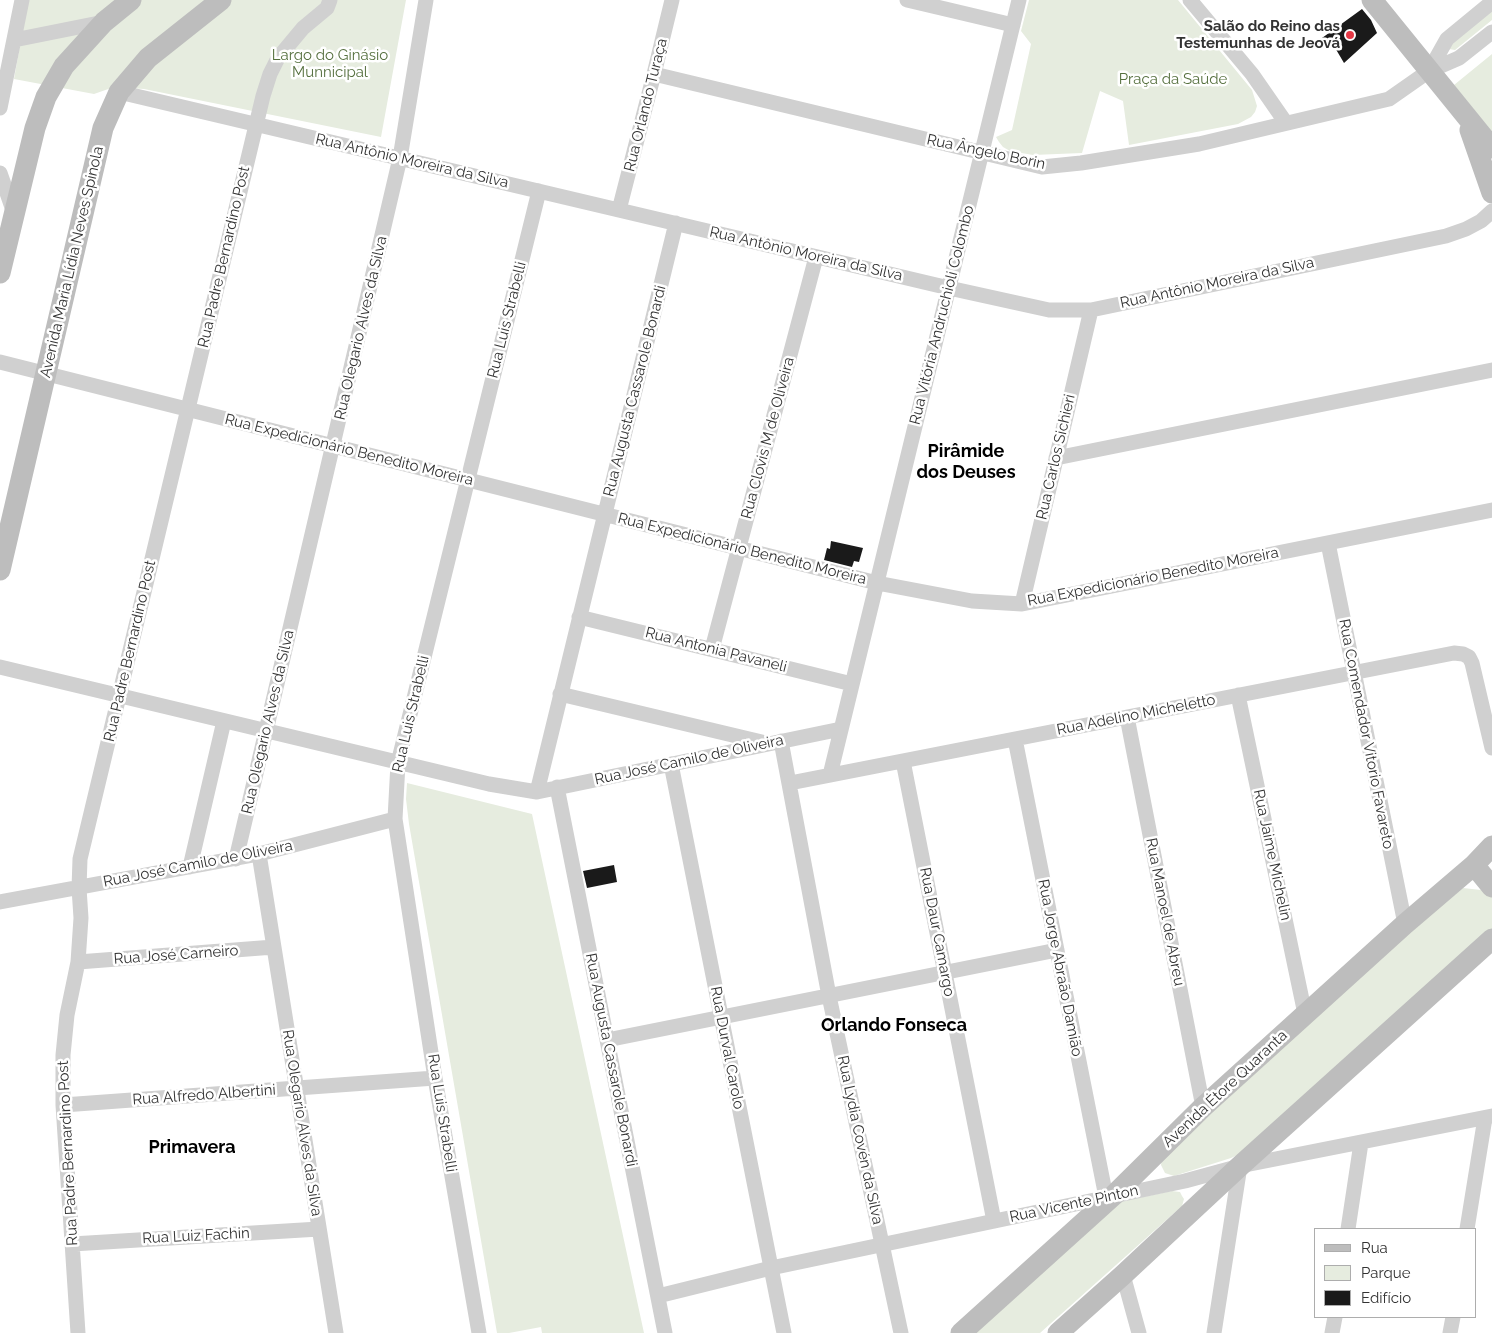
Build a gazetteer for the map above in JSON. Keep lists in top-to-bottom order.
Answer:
{
  "streets": {
    "street": [
      "Rua Orlando Turaça",
      "Rua Ângelo Borin",
      "Rua Antônio Moreira da Silva",
      "Rua Padre Bernardino Post",
      "Avenida Maria Lídia Neves Spinola",
      "Rua Vitória Andruchioli Colombo",
      "Rua Luis Strabelli",
      "Rua Olegario Alves da Silva",
      "Rua Augusta Cassarole Bonardi",
      "Rua Clovis M de Oliveira",
      "Rua Expedicionário Benedito Moreira",
      "Rua Carlos Sichieri",
      "Rua Antonia Pavaneli",
      "Rua Adelino Micheletto",
      "Rua Comendador Vitorio Favareto",
      "Rua José Camilo de Oliveira",
      "Rua Jaime Michelin",
      "Rua Manoel de Abreu",
      "Rua Daur Camargo",
      "Rua José Carneiro",
      "Rua Jorge Abraão Damião",
      "Rua Durval Carolo",
      "Avenida Étore Quaranta",
      "Rua Alfredo Albertini",
      "Rua Lydia Covén da Silva",
      "Rua Vicente Pinton",
      "Rua Luiz Fachin"
    ]
  },
  "crossings": [
    ["Rua Orlando Turaça", "Rua Ângelo Borin"],
    ["Rua Orlando Turaça", "Rua Antônio Moreira da Silva"],
    ["Rua Ângelo Borin", "Rua Vitória Andruchioli Colombo"],
    ["Rua Antônio Moreira da Silva", "Rua Padre Bernardino Post"],
    ["Rua Antônio Moreira da Silva", "Avenida Maria Lídia Neves Spinola"],
    ["Rua Antônio Moreira da Silva", "Rua Vitória Andruchioli Colombo"],
    ["Rua Antônio Moreira da Silva", "Rua Luis Strabelli"],
    ["Rua Antônio Moreira da Silva", "Rua Olegario Alves da Silva"],
    ["Rua Antônio Moreira da Silva", "Rua Augusta Cassarole Bonardi"],
    ["Rua Antônio Moreira da Silva", "Rua Clovis M de Oliveira"],
    ["Rua Antônio Moreira da Silva", "Rua Carlos Sichieri"],
    ["Rua Padre Bernardino Post", "Rua Expedicionário Benedito Moreira"],
    ["Rua Padre Bernardino Post", "Rua José Camilo de Oliveira"],
    ["Rua Padre Bernardino Post", "Rua José Carneiro"],
    ["Rua Padre Bernardino Post", "Rua Alfredo Albertini"],
    ["Rua Padre Bernardino Post", "Rua Luiz Fachin"],
    ["Avenida Maria Lídia Neves Spinola", "Rua Expedicionário Benedito Moreira"],
    ["Rua Vitória Andruchioli Colombo", "Rua Expedicionário Benedito Moreira"],
    ["Rua Vitória Andruchioli Colombo", "Rua Antonia Pavaneli"],
    ["Rua Vitória Andruchioli Colombo", "Rua Adelino Micheletto"],
    ["Rua Vitória Andruchioli Colombo", "Rua José Camilo de Oliveira"],
    ["Rua Luis Strabelli", "Rua Expedicionário Benedito Moreira"],
    ["Rua Luis Strabelli", "Rua José Camilo de Oliveira"],
    ["Rua Luis Strabelli", "Rua Alfredo Albertini"],
    ["Rua Olegario Alves da Silva", "Rua Expedicionário Benedito Moreira"],
    ["Rua Olegario Alves da Silva", "Rua José Camilo de Oliveira"],
    ["Rua Olegario Alves da Silva", "Rua José Carneiro"],
    ["Rua Olegario Alves da Silva", "Rua Alfredo Albertini"],
    ["Rua Olegario Alves da Silva", "Rua Luiz Fachin"],
    ["Rua Augusta Cassarole Bonardi", "Rua Expedicionário Benedito Moreira"],
    ["Rua Augusta Cassarole Bonardi", "Rua Antonia Pavaneli"],
    ["Rua Augusta Cassarole Bonardi", "Rua José Camilo de Oliveira"],
    ["Rua Augusta Cassarole Bonardi", "Rua Vicente Pinton"],
    ["Rua Clovis M de Oliveira", "Rua Expedicionário Benedito Moreira"],
    ["Rua Clovis M de Oliveira", "Rua Antonia Pavaneli"],
    ["Rua Expedicionário Benedito Moreira", "Rua Carlos Sichieri"],
    ["Rua Expedicionário Benedito Moreira", "Rua Comendador Vitorio Favareto"],
    ["Rua Adelino Micheletto", "Rua Comendador Vitorio Favareto"],
    ["Rua Adelino Micheletto", "Rua Jaime Michelin"],
    ["Rua Adelino Micheletto", "Rua Manoel de Abreu"],
    ["Rua Adelino Micheletto", "Rua Daur Camargo"],
    ["Rua Adelino Micheletto", "Rua Jorge Abraão Damião"],
    ["Rua Adelino Micheletto", "Rua Lydia Covén da Silva"],
    ["Rua Comendador Vitorio Favareto", "Avenida Étore Quaranta"],
    ["Rua José Camilo de Oliveira", "Rua Durval Carolo"],
    ["Rua José Camilo de Oliveira", "Rua Lydia Covén da Silva"],
    ["Rua Jaime Michelin", "Avenida Étore Quaranta"],
    ["Rua Manoel de Abreu", "Avenida Étore Quaranta"],
    ["Rua Daur Camargo", "Rua Vicente Pinton"],
    ["Rua Jorge Abraão Damião", "Avenida Étore Quaranta"],
    ["Rua Jorge Abraão Damião", "Rua Vicente Pinton"],
    ["Rua Durval Carolo", "Rua Vicente Pinton"],
    ["Avenida Étore Quaranta", "Rua Vicente Pinton"],
    ["Rua Lydia Covén da Silva", "Rua Vicente Pinton"]
  ],
  "districts": ["Pirâmide dos Deuses", "Orlando Fonseca", "Primavera"],
  "parks": ["Largo do Ginásio Munnicipal", "Praça da Saúde"],
  "places": ["Salão do Reino das Testemunhas de Jeová"],
  "legend": ["Rua", "Parque", "Edifício"]
}
